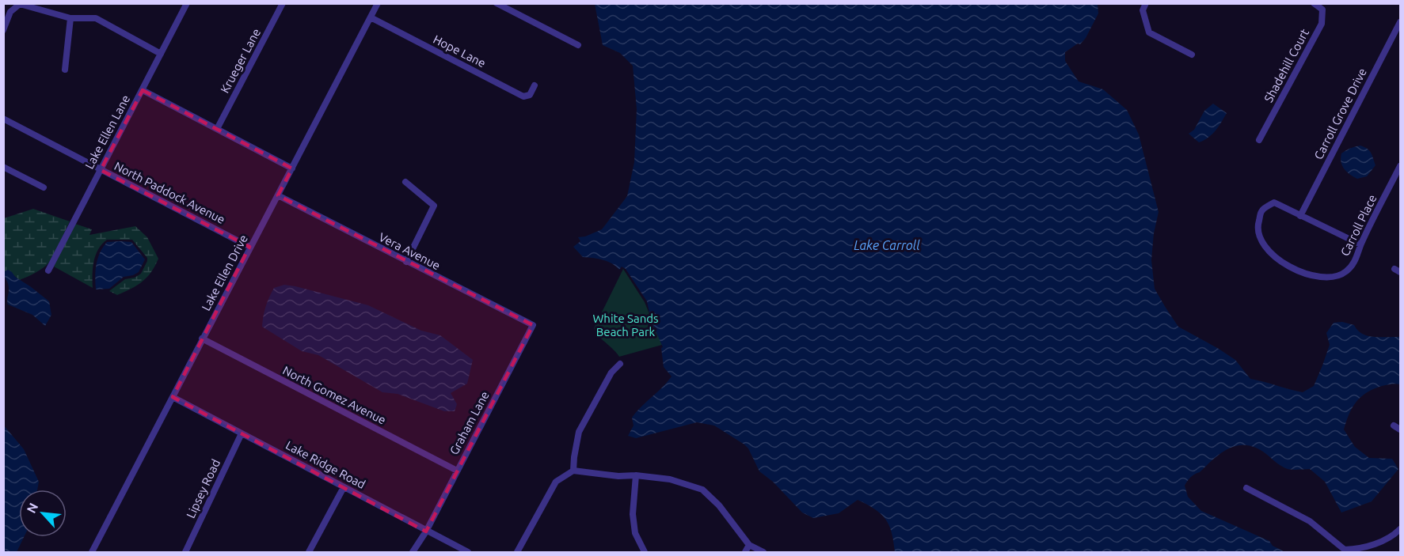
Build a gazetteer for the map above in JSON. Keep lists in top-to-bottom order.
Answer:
{
  "streets": {
    "street": [
      "Hope Lane",
      "Krueger Lane",
      "Shadehill Court",
      "Carroll Grove Drive",
      "Lake Ellen Lane",
      "North Paddock Avenue",
      "Carroll Place",
      "Vera Avenue",
      "Lake Ellen Drive",
      "North Gomez Avenue",
      "Graham Lane",
      "Lake Ridge Road",
      "Lipsey Road"
    ]
  },
  "crossings": [
    ["Hope Lane", "Lake Ellen Drive"],
    ["Carroll Grove Drive", "Carroll Place"],
    ["Lake Ellen Lane", "North Paddock Avenue"],
    ["North Paddock Avenue", "Lake Ellen Drive"],
    ["Vera Avenue", "Lake Ellen Drive"],
    ["Vera Avenue", "Graham Lane"],
    ["Lake Ellen Drive", "North Gomez Avenue"],
    ["Lake Ellen Drive", "Lake Ridge Road"],
    ["North Gomez Avenue", "Graham Lane"],
    ["Graham Lane", "Lake Ridge Road"],
    ["Lake Ridge Road", "Lipsey Road"]
  ],
  "water": ["Lake Carroll"],
  "parks": ["White Sands Beach Park"],
  "north": "top left"
}
